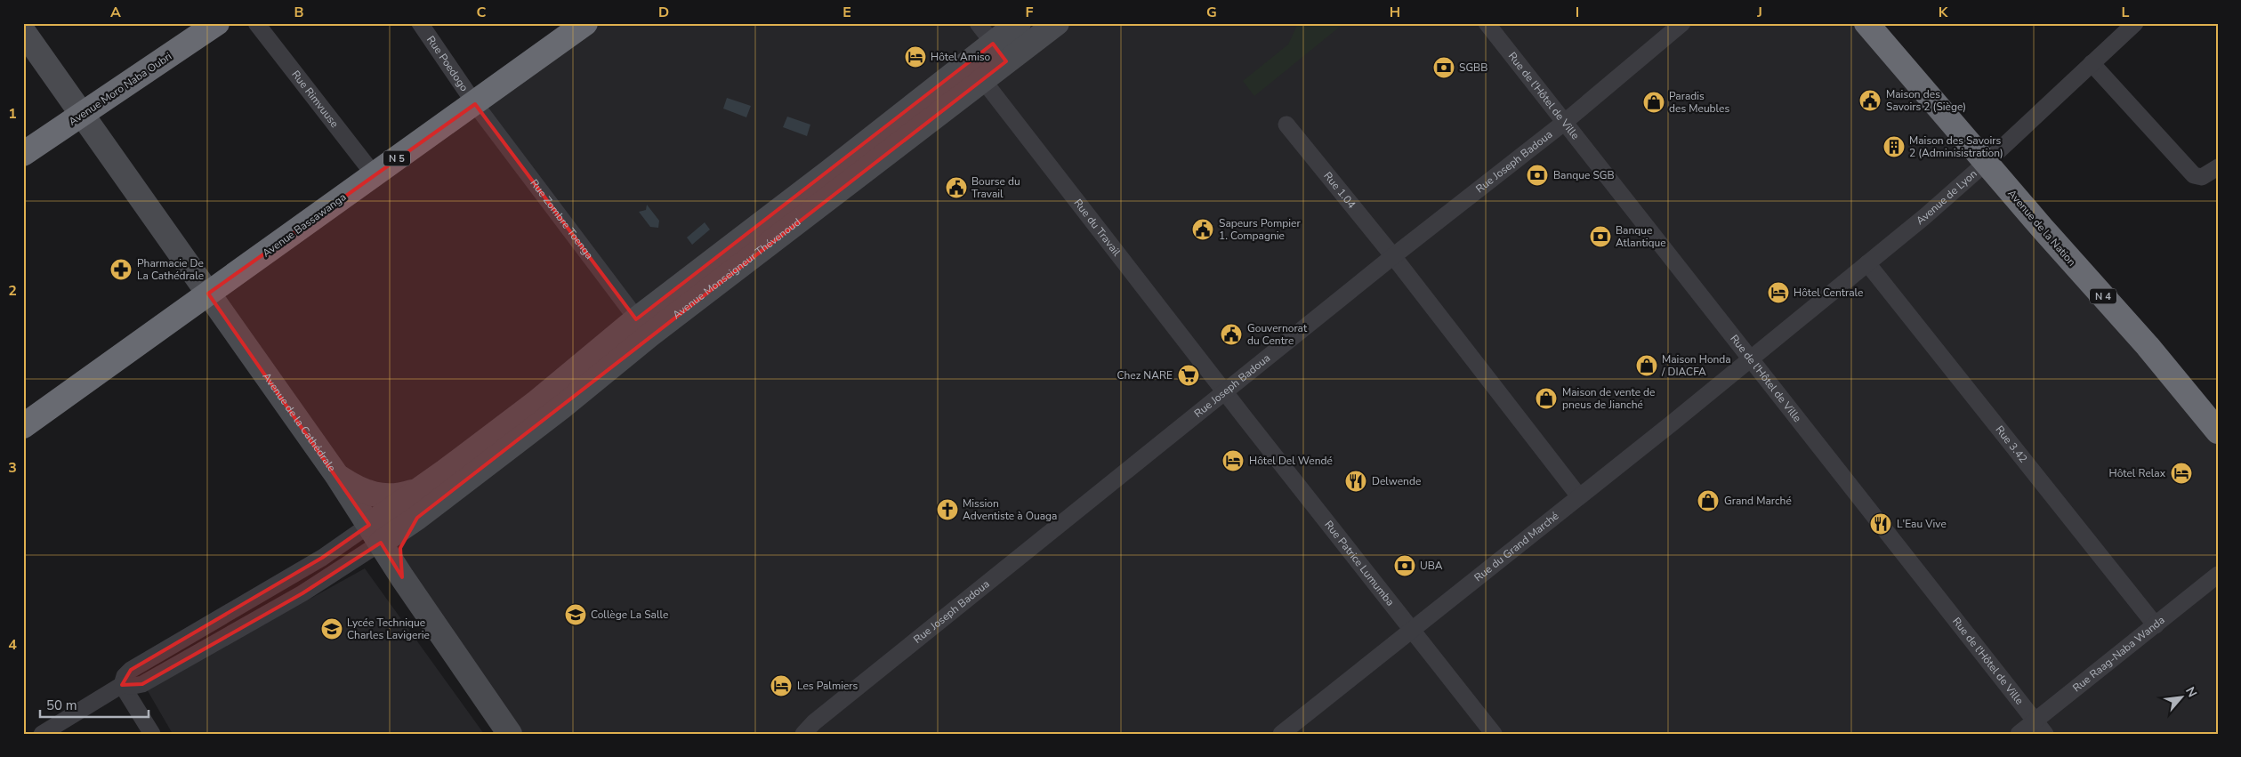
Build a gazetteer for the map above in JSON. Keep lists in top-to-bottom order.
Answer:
{
  "streets": {
    "highway": [
      "Avenue Moro Naba Oubri",
      "N 5",
      "Avenue Bassawanga",
      "Avenue de la Nation",
      "N 4"
    ],
    "street": [
      "Rue Poedogo",
      "Rue de l'Hôtel de Ville",
      "Rue Rimvuuse",
      "Rue Joseph Badoua",
      "Rue 1.04",
      "Avenue de Lyon",
      "Rue Zombre Toenga",
      "Rue du Travail",
      "Avenue Monseigneur Thévenoud",
      "Avenue de la Cathédrale",
      "Rue 3.42",
      "Rue du Grand Marché",
      "Rue Patrice Lumumba",
      "Rue Raag-Naba Wanda"
    ]
  },
  "crossings": [
    ["Rue Poedogo", "Rue Zombre Toenga"],
    ["Rue Poedogo", "Avenue Bassawanga"],
    ["Avenue Moro Naba Oubri", "Avenue de la Cathédrale"],
    ["Rue de l'Hôtel de Ville", "Rue Joseph Badoua"],
    ["Rue de l'Hôtel de Ville", "Avenue de Lyon"],
    ["Rue de l'Hôtel de Ville", "Rue du Grand Marché"],
    ["Rue de l'Hôtel de Ville", "Rue Raag-Naba Wanda"],
    ["Rue Rimvuuse", "Avenue Bassawanga"],
    ["Rue Joseph Badoua", "Rue 1.04"],
    ["Rue Joseph Badoua", "Rue du Travail"],
    ["Rue Joseph Badoua", "Rue Patrice Lumumba"],
    ["Rue 1.04", "Rue du Grand Marché"],
    ["Avenue de Lyon", "Avenue de la Nation"],
    ["Avenue de Lyon", "Rue 3.42"],
    ["Avenue de Lyon", "Rue du Grand Marché"],
    ["Rue Zombre Toenga", "Avenue Bassawanga"],
    ["Rue Zombre Toenga", "Avenue Monseigneur Thévenoud"],
    ["Avenue Bassawanga", "Avenue de la Cathédrale"],
    ["Rue du Travail", "Avenue Monseigneur Thévenoud"],
    ["Rue du Travail", "Rue Patrice Lumumba"],
    ["Avenue Monseigneur Thévenoud", "Avenue de la Cathédrale"],
    ["Rue 3.42", "Rue Raag-Naba Wanda"],
    ["Rue du Grand Marché", "Rue Patrice Lumumba"]
  ],
  "places": {
    "hotel": [
      "Hôtel Amiso",
      "Hôtel Centrale",
      "Hôtel Del Wendé",
      "Hôtel Relax",
      "Les Palmiers"
    ],
    "bank": [
      "SGBB",
      "Banque SGB",
      "Banque Atlantique",
      "UBA"
    ],
    "public building": [
      "Maison des Savoirs 2 (Siège)",
      "Bourse du Travail",
      "Sapeurs Pompier 1. Compagnie",
      "Gouvernorat du Centre"
    ],
    "shop": [
      "Paradis des Meubles",
      "Maison Honda / DIACFA",
      "Maison de vente de pneus de Jianché",
      "Grand Marché"
    ],
    "building": ["Maison des Savoirs 2 (Adminisistration)"],
    "pharmacy": ["Pharmacie De La Cathédrale"],
    "supermarket": ["Chez NARE"],
    "restaurant": ["Delwende", "L'Eau Vive"],
    "church": ["Mission Adventiste à Ouaga"],
    "school or university": ["Collège La Salle", "Lycée Technique Charles Lavigerie"]
  },
  "scale_bar": "50 m",
  "north": "top right",
  "grid": {
    "columns": [
      "A",
      "B",
      "C",
      "D",
      "E",
      "F",
      "G",
      "H",
      "I",
      "J",
      "K",
      "L"
    ],
    "rows": [
      "1",
      "2",
      "3",
      "4"
    ]
  }
}
